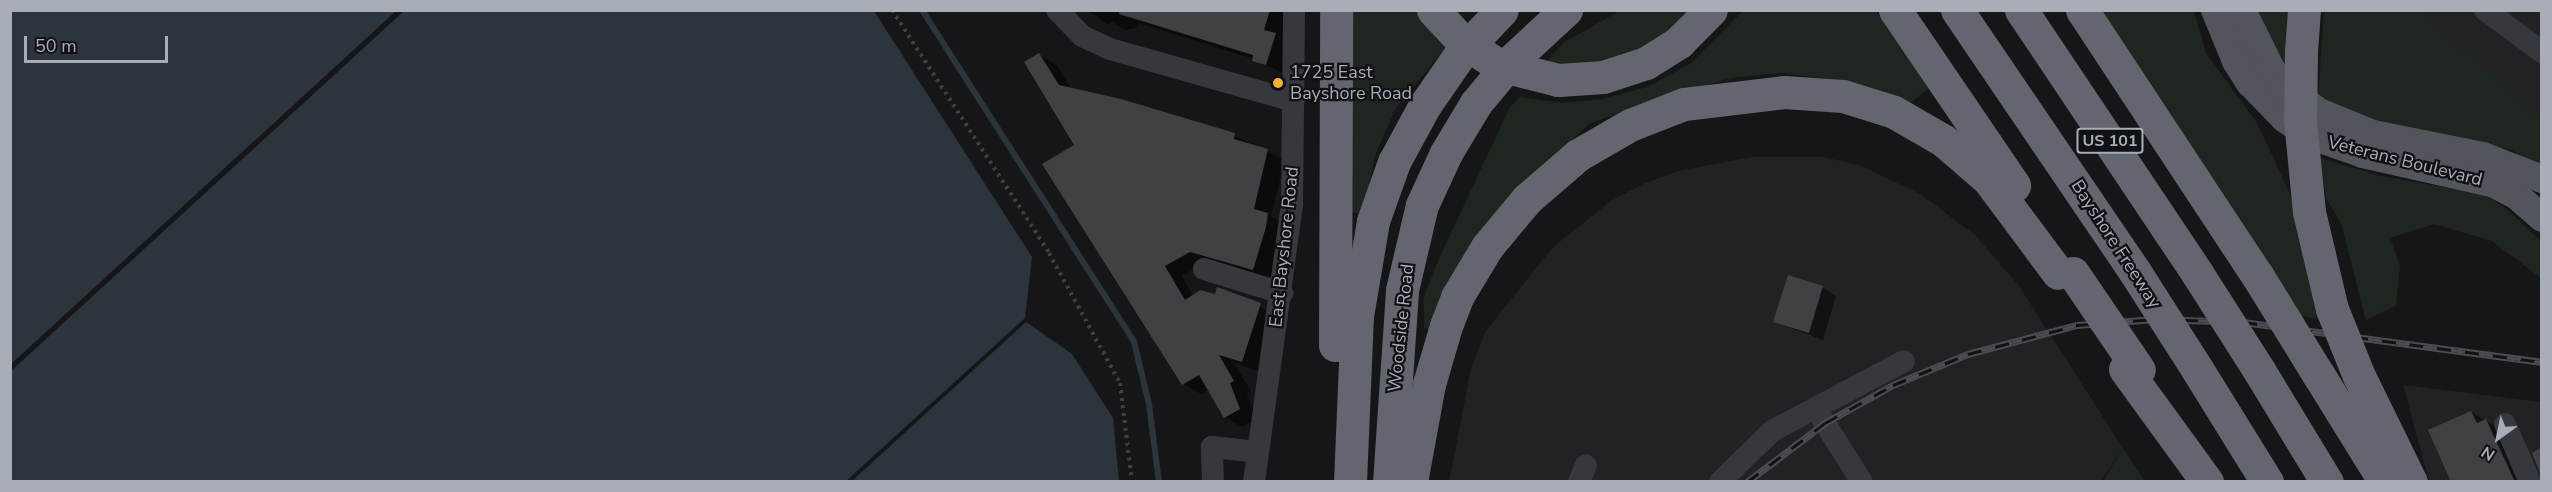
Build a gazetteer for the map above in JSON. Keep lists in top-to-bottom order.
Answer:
{
  "streets": {
    "highway": ["US 101", "Bayshore Freeway", "Woodside Road"],
    "main road": ["Veterans Boulevard"],
    "street": ["East Bayshore Road"]
  },
  "places": ["1725 East Bayshore Road"],
  "scale_bar": "50 m",
  "north": "bottom left"
}
